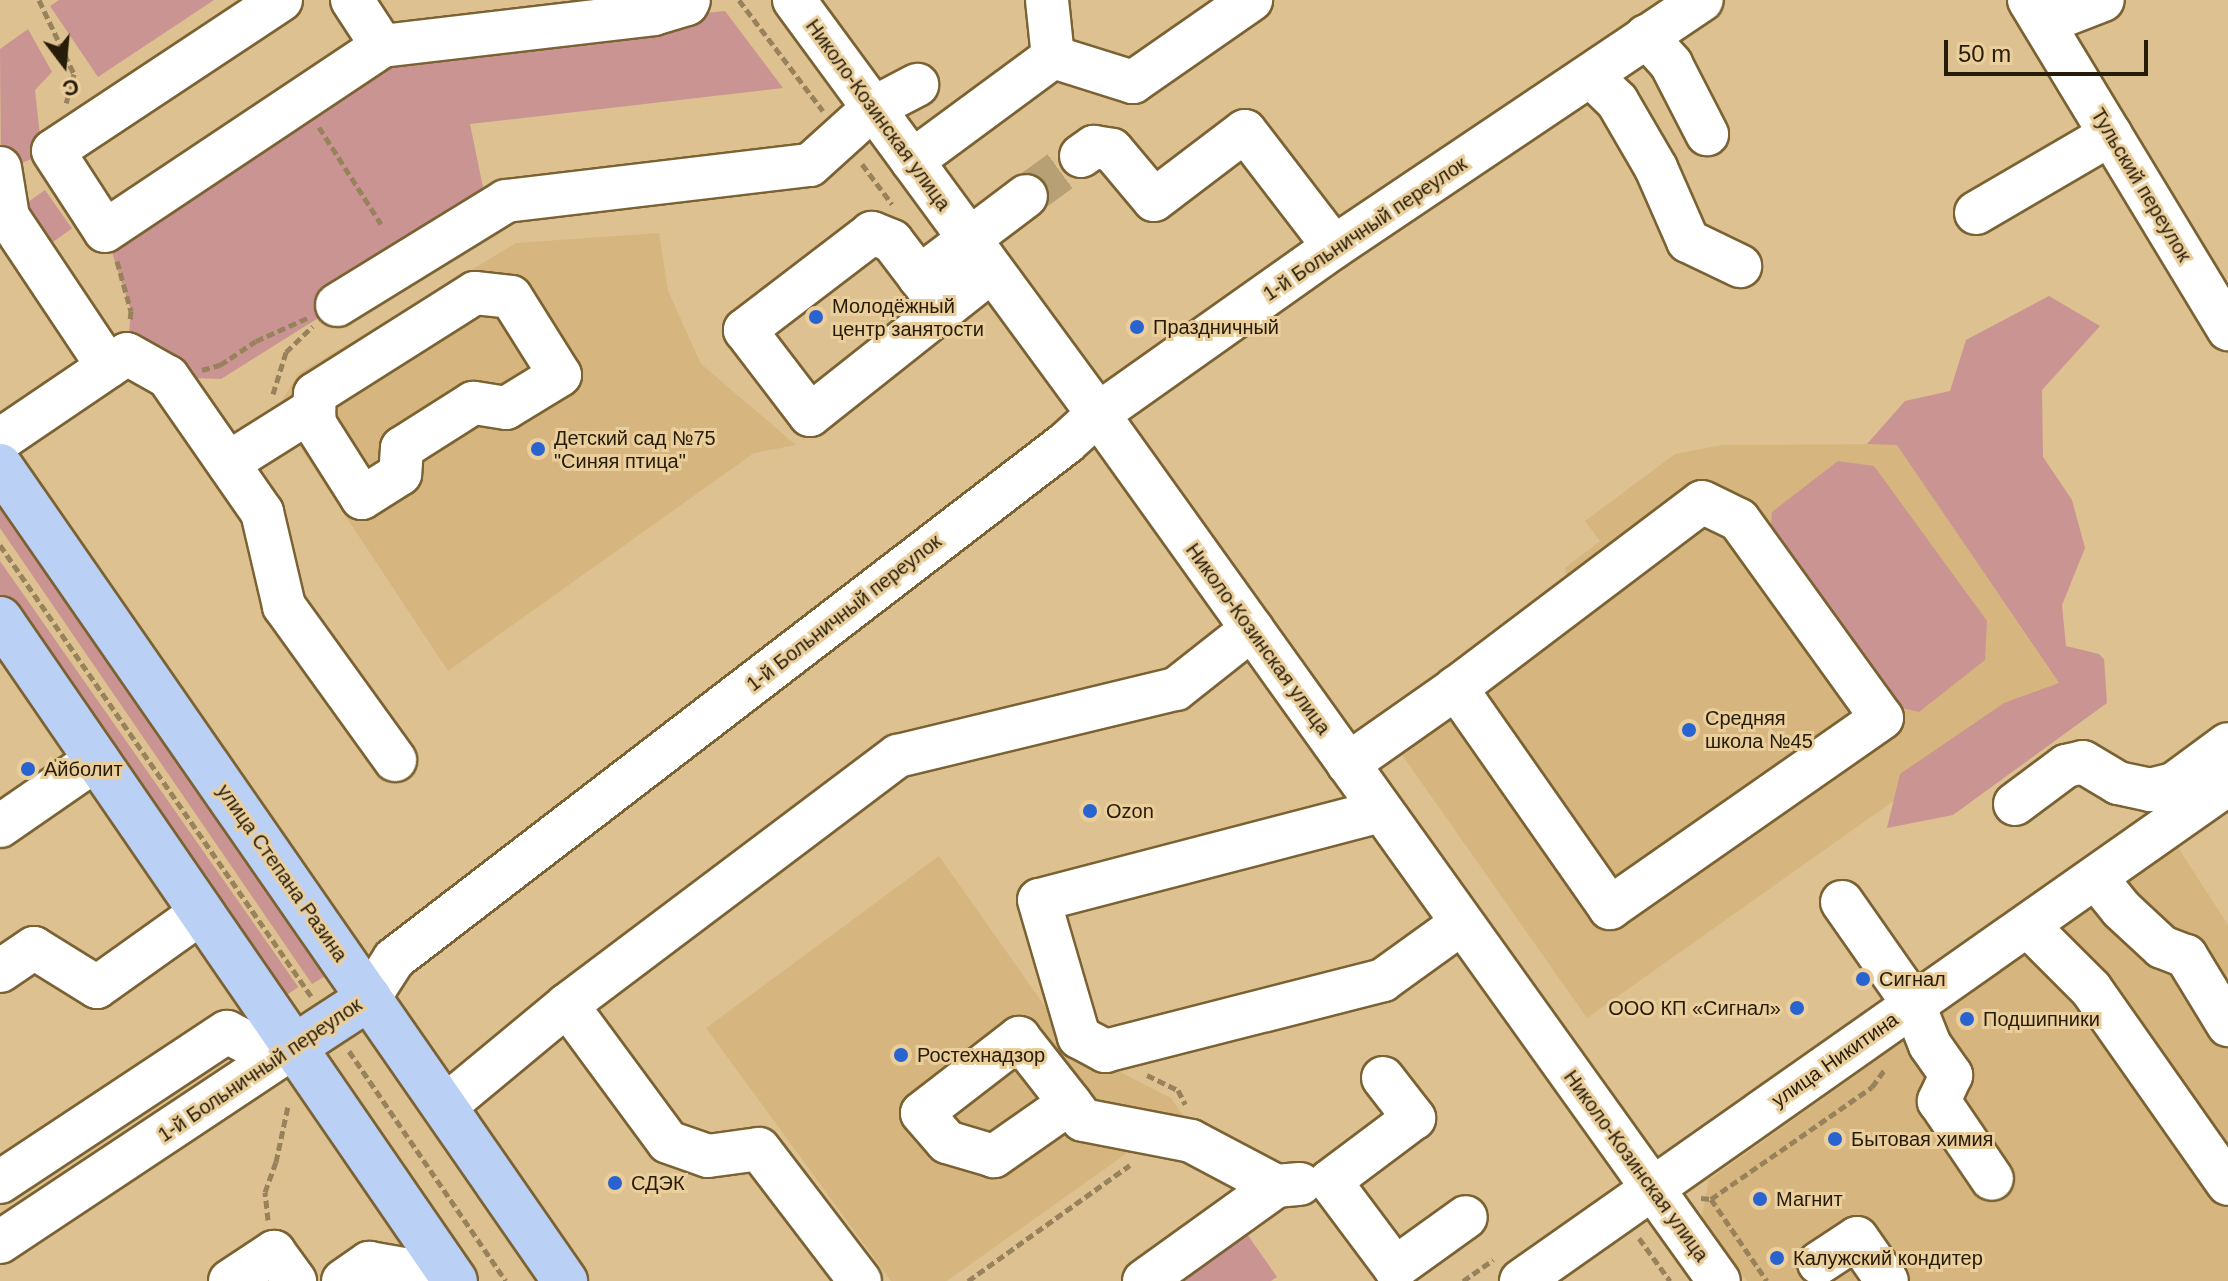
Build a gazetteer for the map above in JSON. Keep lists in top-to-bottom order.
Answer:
{
  "streets": {
    "main road": ["1-й Больничный переулок", "улица Степана Разина"],
    "street": ["Николо-Козинская улица", "Тульский переулок", "улица Никитина"]
  },
  "crossings": [
    ["Николо-Козинская улица", "1-й Больничный переулок"],
    ["Николо-Козинская улица", "улица Никитина"],
    ["1-й Больничный переулок", "улица Степана Разина"]
  ],
  "places": [
    "Молодёжный центр занятости",
    "Праздничный",
    "Детский сад №75 \"Синяя птица\"",
    "Средняя школа №45",
    "Айболит",
    "Ozon",
    "Сигнал",
    "ООО КП «Сигнал»",
    "Подшипники",
    "Ростехнадзор",
    "Бытовая химия",
    "СДЭК",
    "Магнит",
    "Калужский кондитер"
  ],
  "scale_bar": "50 m",
  "north": "bottom"
}
